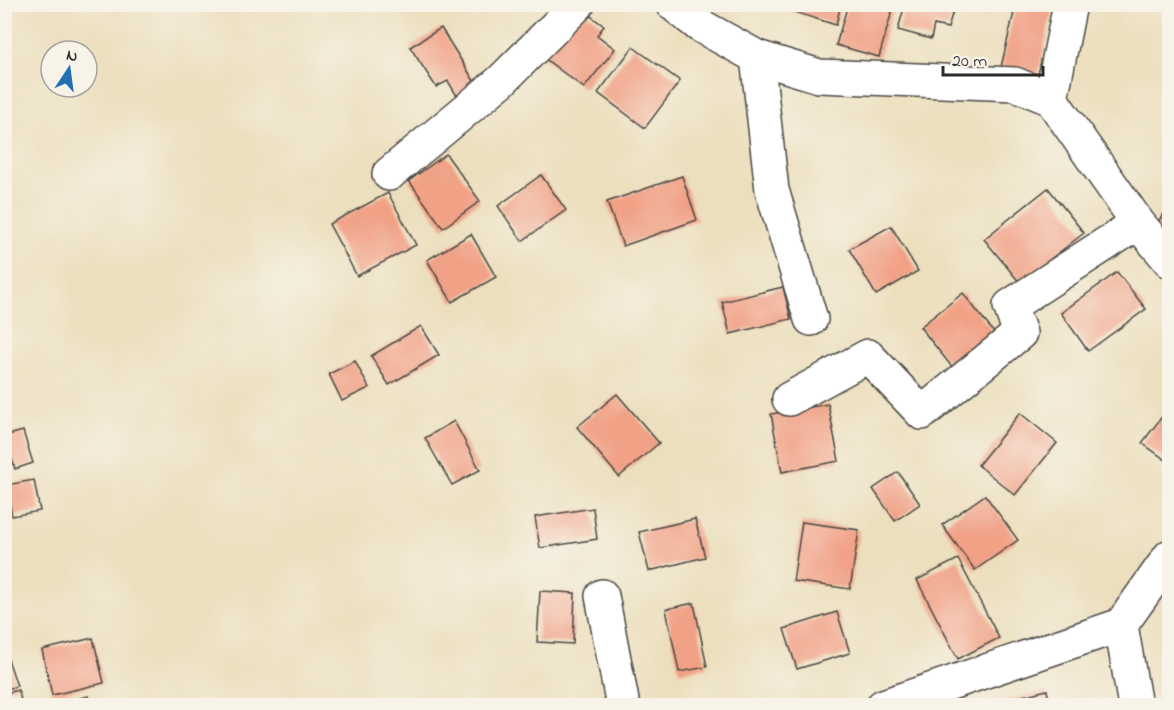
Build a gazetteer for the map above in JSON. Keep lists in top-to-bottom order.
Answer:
{
  "scale_bar": "20 m",
  "north": "top"
}
